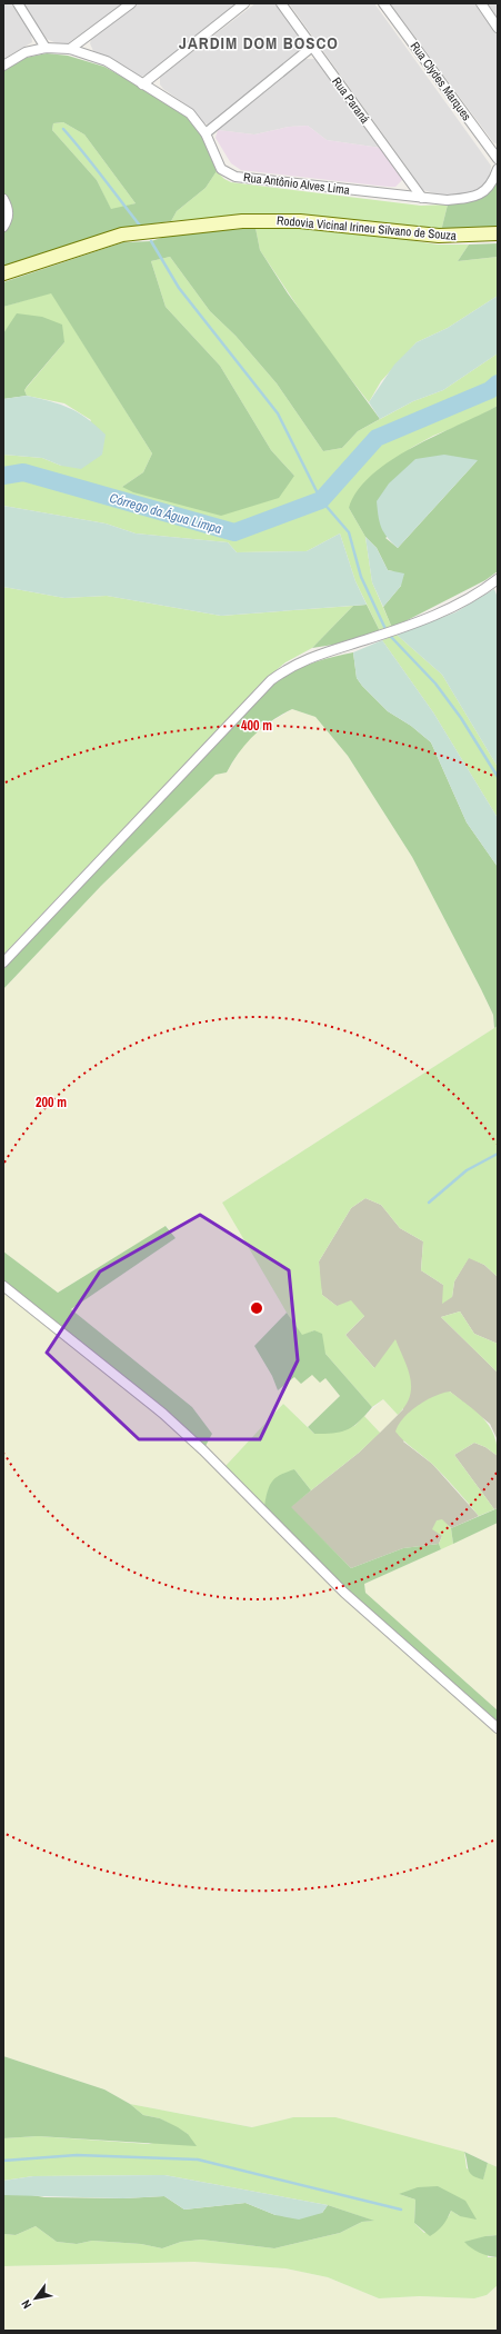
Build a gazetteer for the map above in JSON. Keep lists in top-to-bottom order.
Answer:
{
  "streets": {
    "main road": ["Rodovia Vicinal Irineu Silvano de Souza"],
    "street": ["Rua Clydes Marques", "Rua Paraná", "Rua Antônio Alves Lima"]
  },
  "crossings": [
    ["Rua Paraná", "Rua Antônio Alves Lima"]
  ],
  "districts": ["JARDIM DOM BOSCO"],
  "water": ["Córrego da Água Limpa"],
  "north": "bottom left",
  "rings": ["400 m", "200 m"]
}
